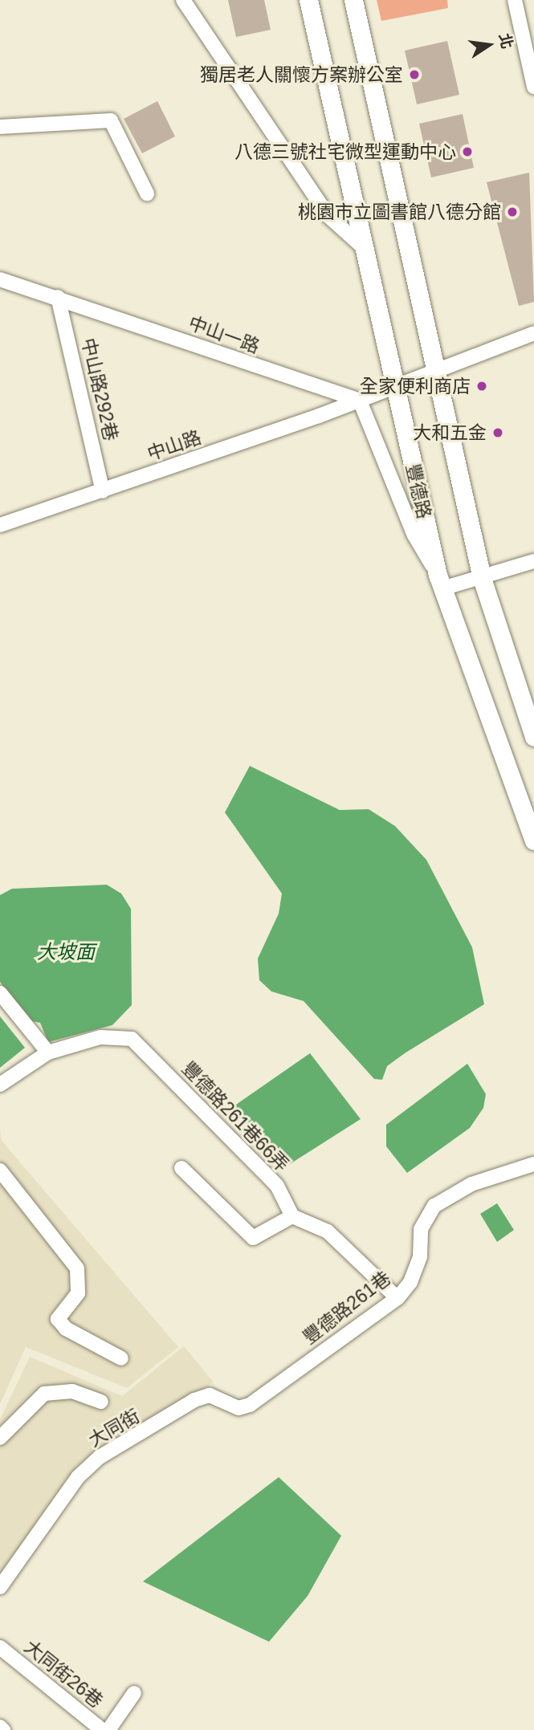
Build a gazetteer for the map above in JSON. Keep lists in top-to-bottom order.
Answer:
{
  "streets": {
    "main road": ["豐德路"],
    "street": [
      "中山一路",
      "中山路292巷",
      "中山路",
      "豐德路261巷66弄",
      "豐德路261巷",
      "大同街",
      "大同街26巷"
    ]
  },
  "crossings": [
    ["中山一路", "中山路292巷"],
    ["中山一路", "中山路"],
    ["中山路292巷", "中山路"],
    ["豐德路261巷", "大同街"]
  ],
  "water": ["大坡面"],
  "places": [
    "獨居老人關懷方案辦公室",
    "八德三號社宅微型運動中心",
    "桃園市立圖書館八德分館",
    "全家便利商店",
    "大和五金"
  ],
  "north": "right"
}
